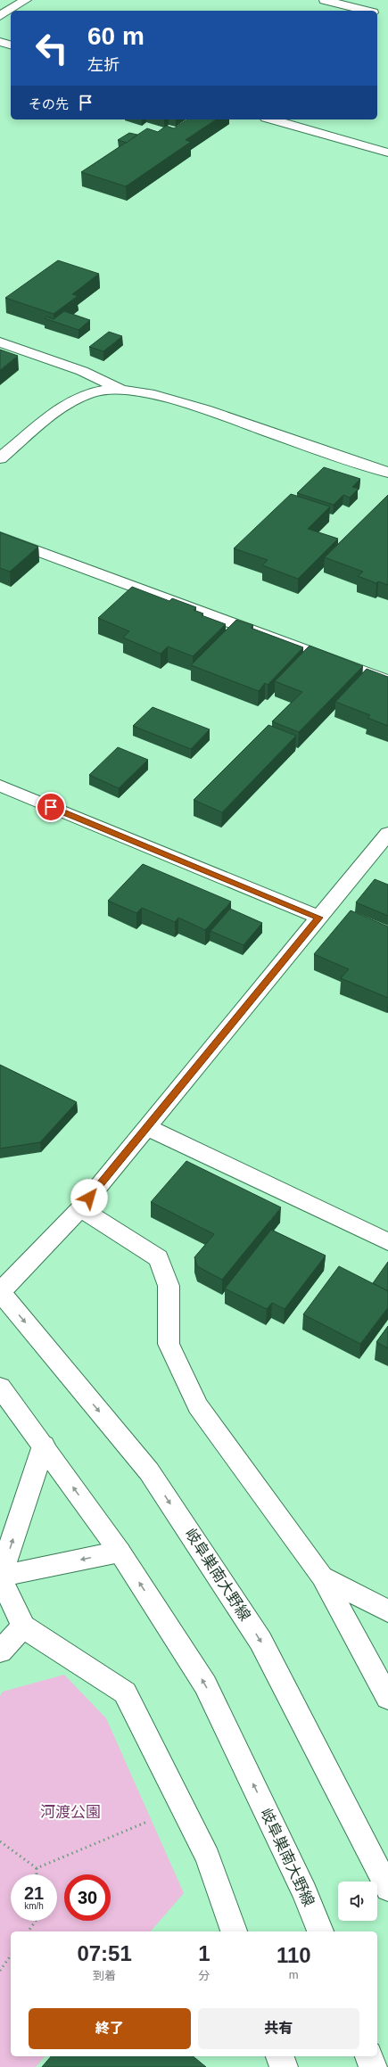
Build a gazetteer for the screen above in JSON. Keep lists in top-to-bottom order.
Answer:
{
  "streets": {
    "street": ["岐阜巣南大野線"]
  },
  "parks": ["河渡公園"],
  "page": {
    "turn": ["60 m", "左折"],
    "then": "その先",
    "speed": "21 km/h",
    "limit": "30",
    "eta": [
      "07:51",
      "到着",
      "1",
      "分",
      "110",
      "m"
    ],
    "buttons": ["終了", "共有"]
  }
}
